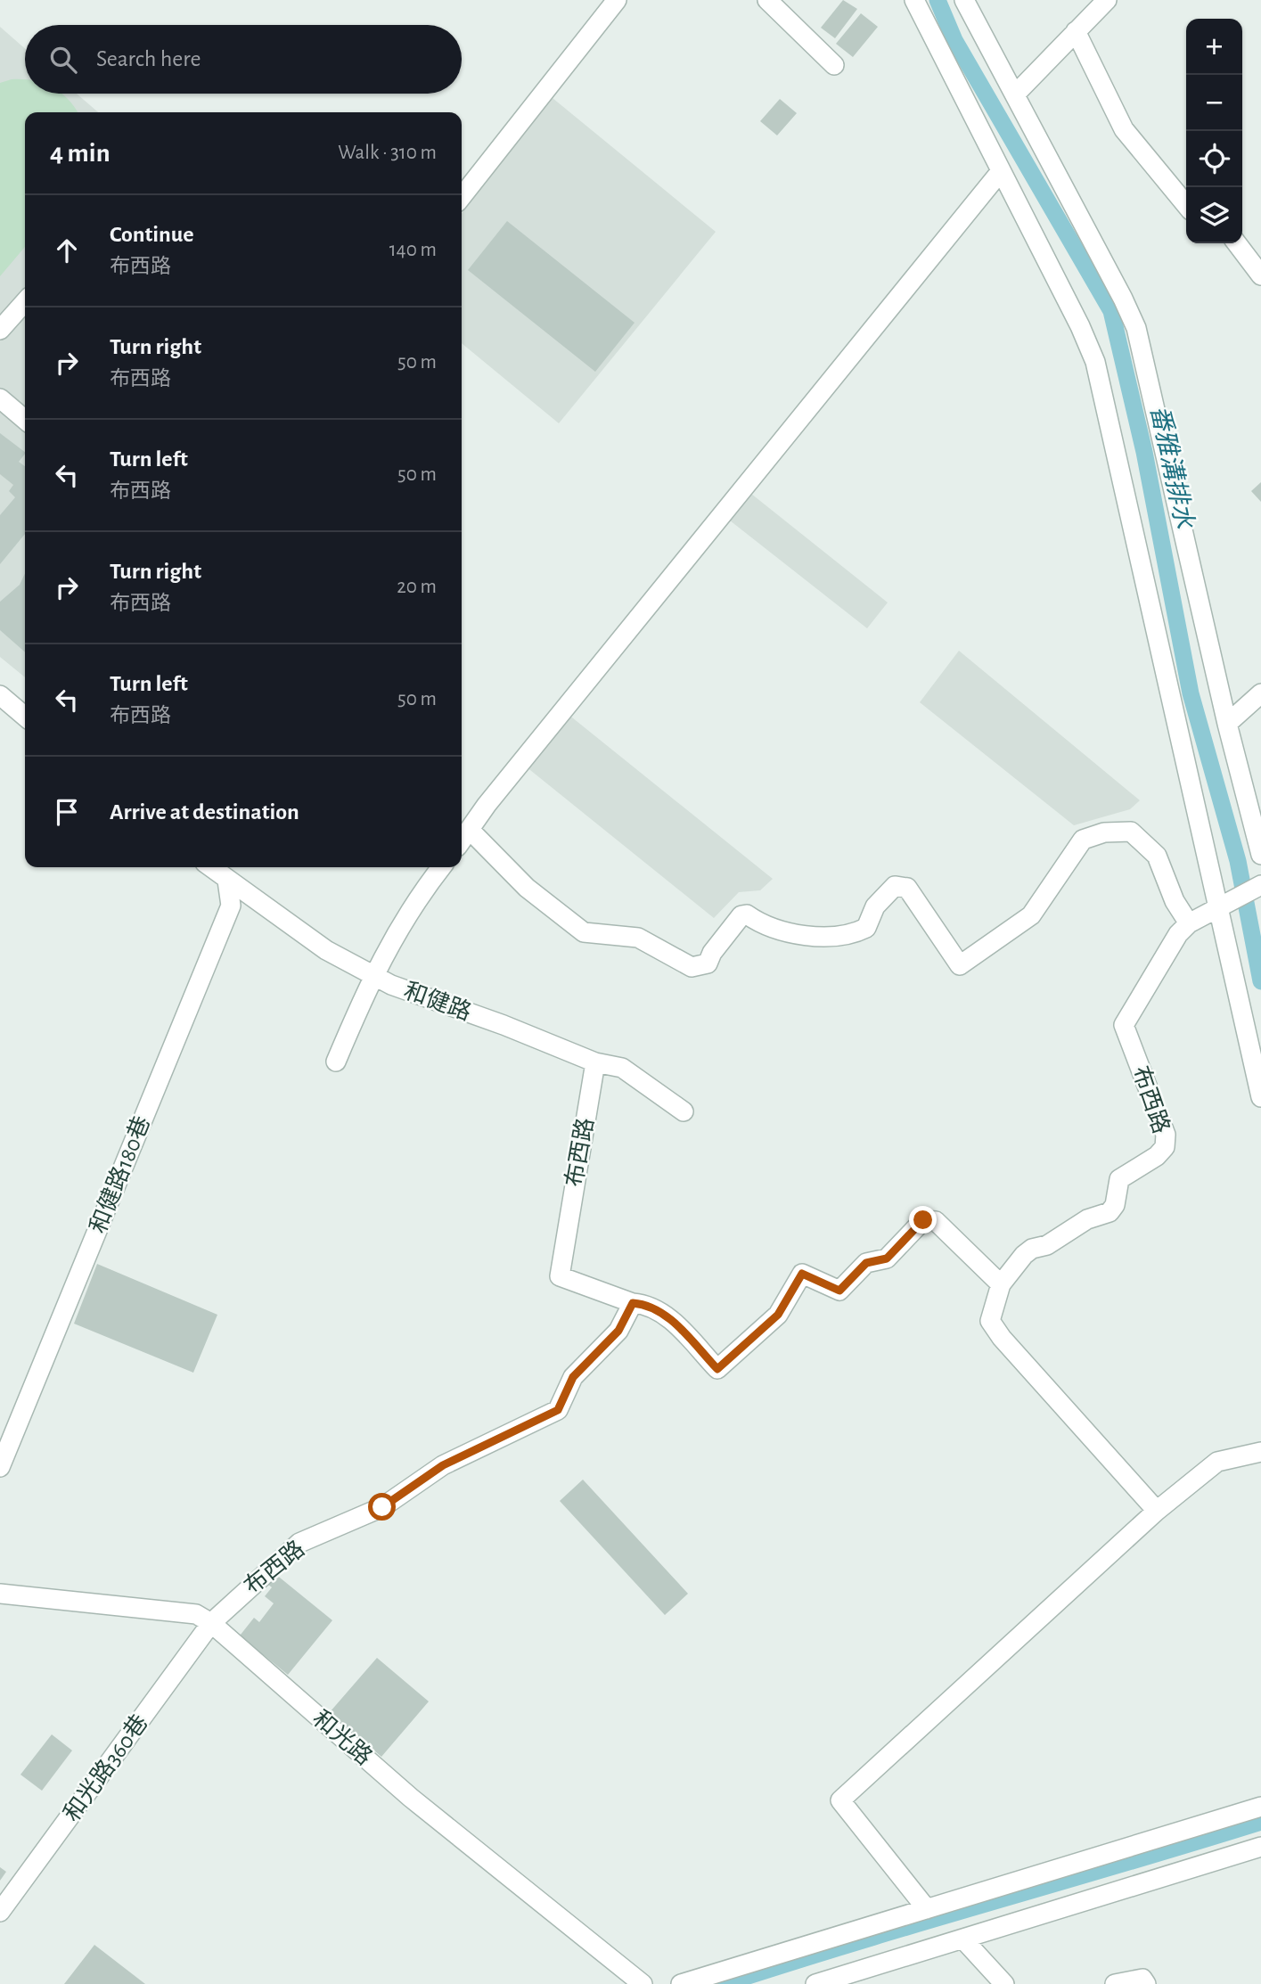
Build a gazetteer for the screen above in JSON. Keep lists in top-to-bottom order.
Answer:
{
  "streets": {
    "street": [
      "和健路",
      "布西路",
      "和健路180巷",
      "和光路",
      "和光路360巷"
    ]
  },
  "crossings": [
    ["和健路", "布西路"],
    ["和健路", "和健路180巷"],
    ["布西路", "和光路"],
    ["布西路", "和光路360巷"],
    ["和光路", "和光路360巷"]
  ],
  "water": ["番雅溝排水"],
  "page": {
    "map_buttons": ["+", "−"],
    "search": "Search here",
    "heading": ["4 min", "Walk · 310 m"],
    "list": [
      ["Continue", "布西路", "140 m"],
      ["Turn right", "布西路", "50 m"],
      ["Turn left", "布西路", "50 m"],
      ["Turn right", "布西路", "20 m"],
      ["Turn left", "布西路", "50 m"],
      "Arrive at destination"
    ]
  }
}
